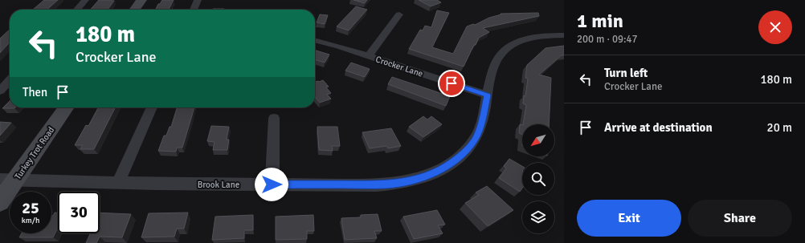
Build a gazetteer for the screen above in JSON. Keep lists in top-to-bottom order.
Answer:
{
  "streets": {
    "street": ["Crocker Lane", "Turkey Trot Road", "Brook Lane"]
  },
  "crossings": [
    ["Crocker Lane", "Brook Lane"],
    ["Turkey Trot Road", "Brook Lane"]
  ],
  "north": "bottom left",
  "page": {
    "heading": ["1 min", "200 m · 09:47"],
    "turn": ["180 m", "Crocker Lane"],
    "list": [
      {
        "name": "Turn left",
        "note": "Crocker Lane",
        "value": "180 m"
      },
      {
        "name": "Arrive at destination",
        "value": "20 m"
      }
    ],
    "then": "Then",
    "speed": "25 km/h",
    "limit": "30",
    "buttons": ["Exit", "Share"]
  }
}
